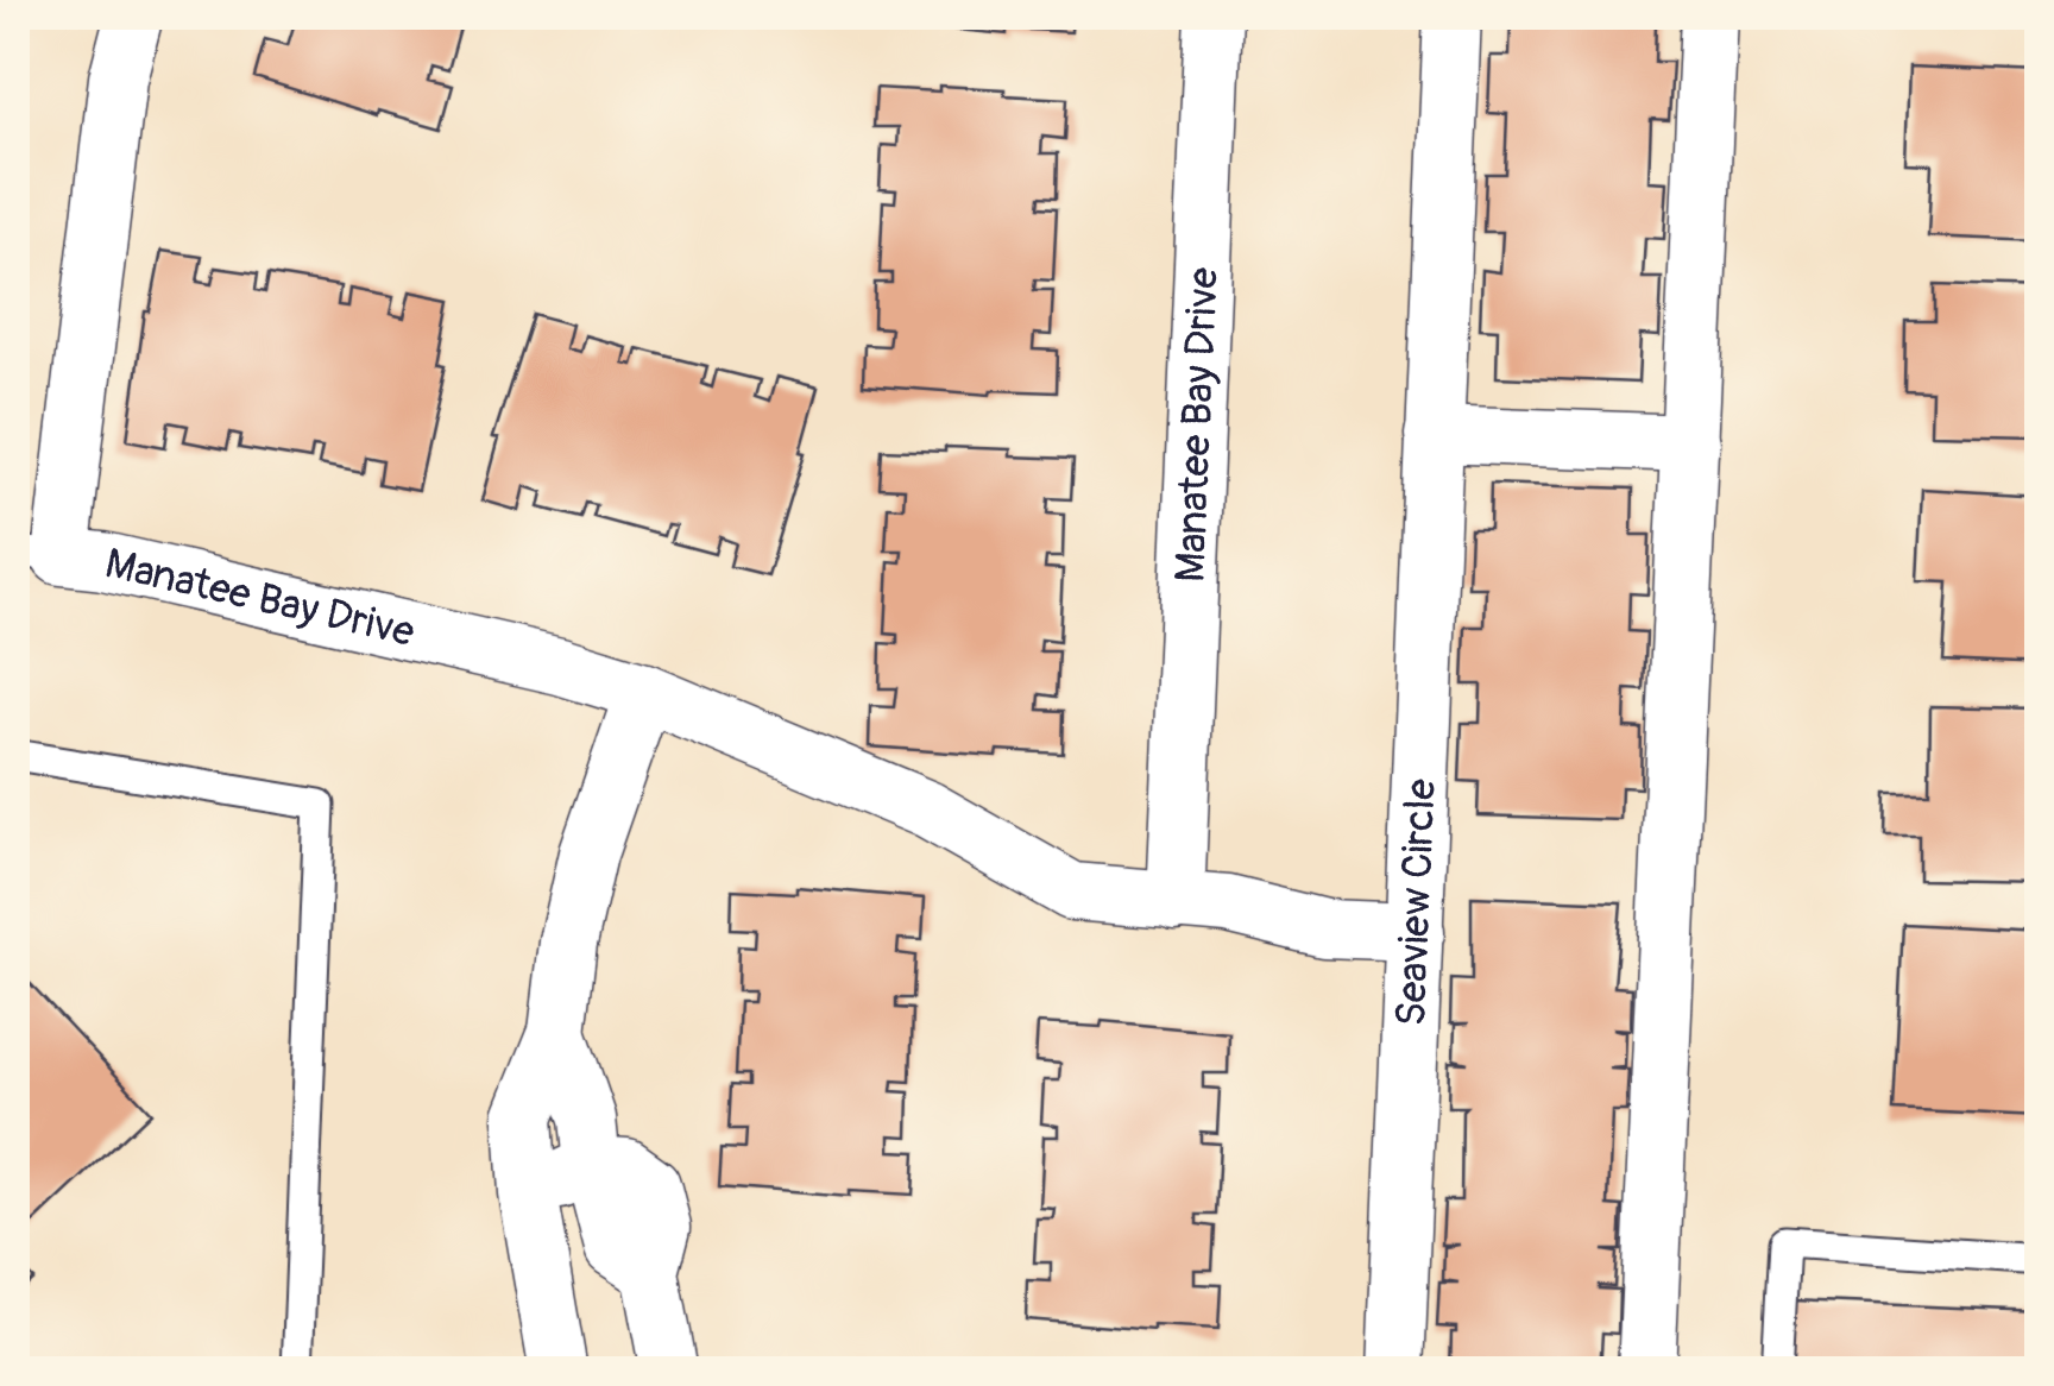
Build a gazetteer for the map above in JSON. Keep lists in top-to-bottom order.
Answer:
{
  "streets": {
    "street": ["Manatee Bay Drive", "Seaview Circle"]
  },
  "crossings": [
    ["Manatee Bay Drive", "Seaview Circle"]
  ]
}
